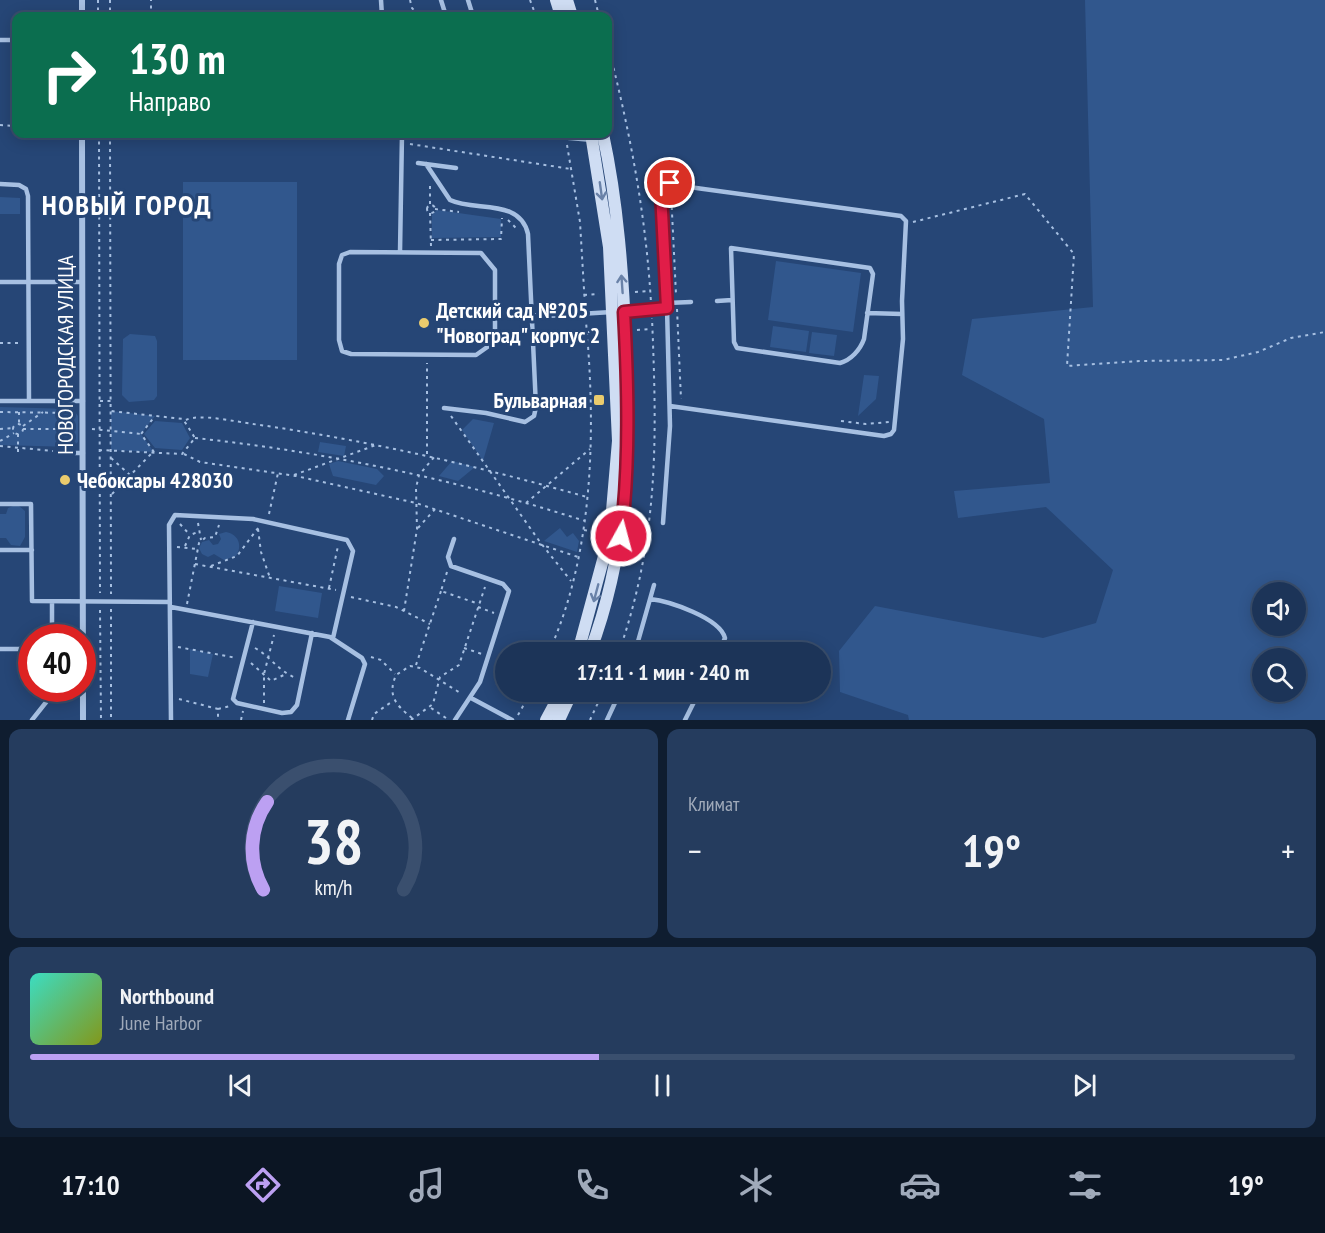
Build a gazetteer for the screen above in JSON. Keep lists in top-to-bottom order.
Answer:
{
  "streets": {
    "street": ["НОВОГОРОДСКАЯ УЛИЦА"]
  },
  "districts": ["НОВЫЙ ГОРОД"],
  "places": {
    "other": ["Детский сад №205 \"Новоград\" корпус 2", "Чебоксары 428030"],
    "transit": ["Бульварная"]
  },
  "page": {
    "turn": ["130 m", "Направо"],
    "limit": "40",
    "trip": "17:11 · 1 мин · 240 m",
    "tile": "Климат",
    "heat": ["−", "19°", "+"],
    "song": ["Northbound", "June Harbor"],
    "tabs": ["17:10", "19°"],
    "gauge": ["38", "km/h"]
  }
}
